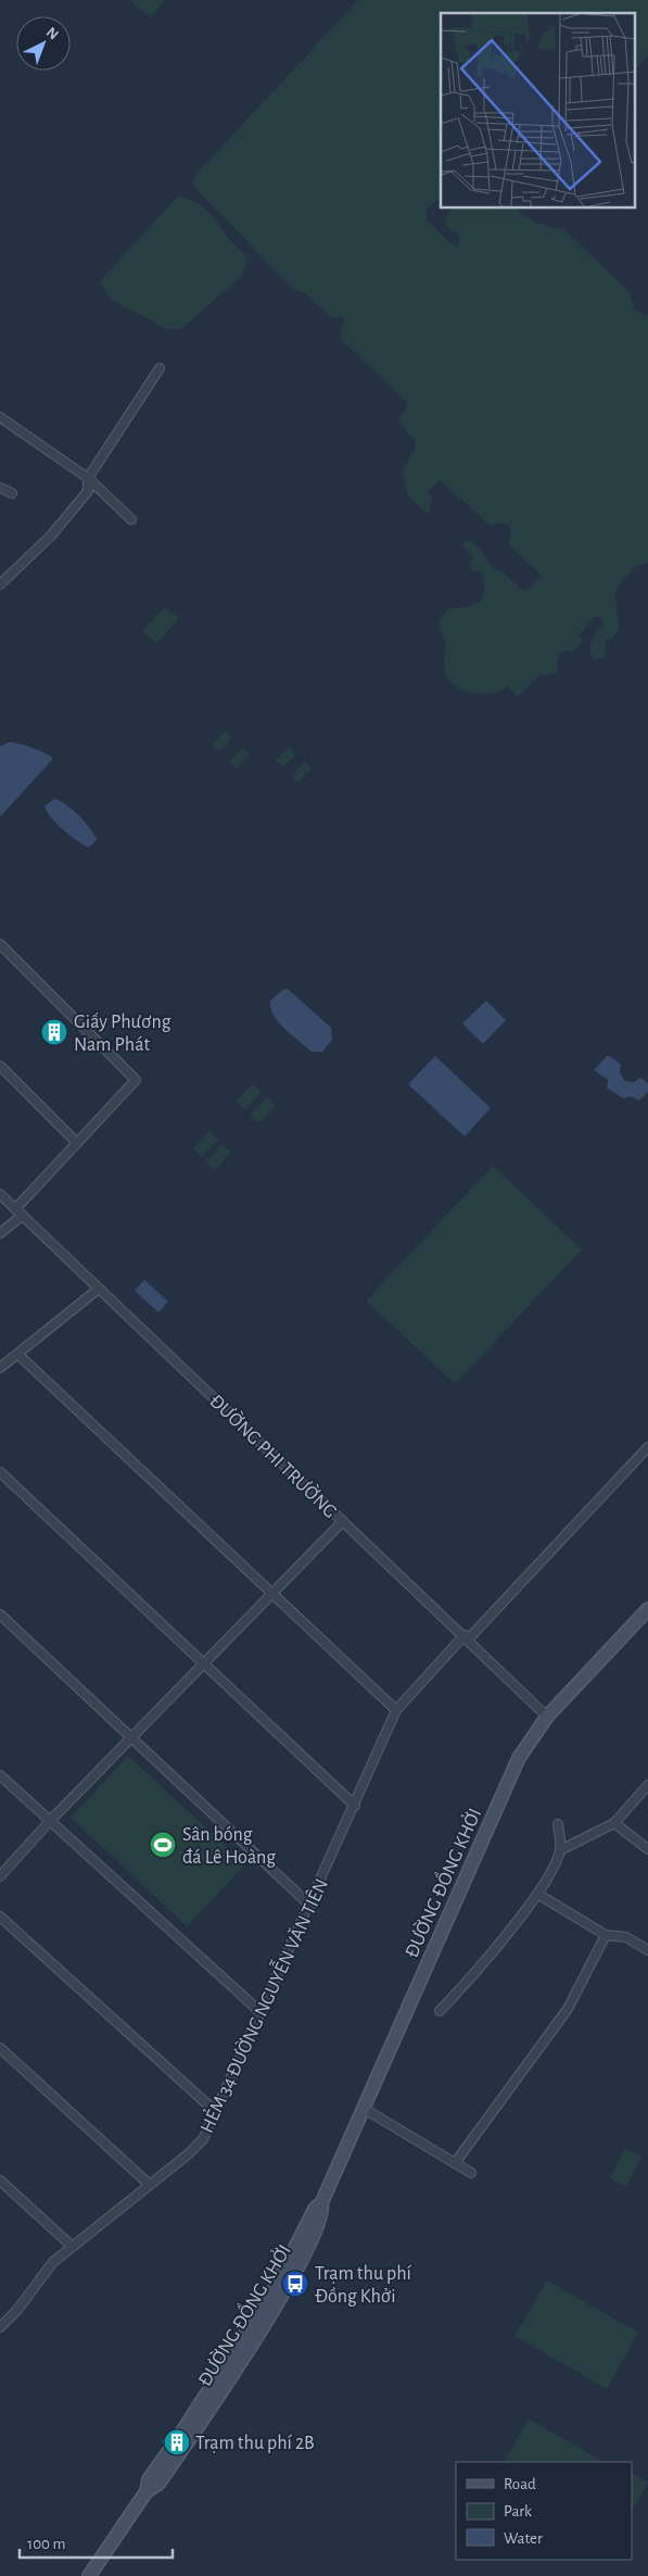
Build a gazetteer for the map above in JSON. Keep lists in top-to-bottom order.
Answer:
{
  "streets": {
    "main road": ["ĐƯỜNG ĐỒNG KHỞI"],
    "street": ["ĐƯỜNG PHI TRƯỜNG", "HẺM 34 ĐƯỜNG NGUYỄN VĂN TIÊN"]
  },
  "crossings": [
    ["ĐƯỜNG PHI TRƯỜNG", "ĐƯỜNG ĐỒNG KHỞI"],
    ["ĐƯỜNG PHI TRƯỜNG", "HẺM 34 ĐƯỜNG NGUYỄN VĂN TIÊN"]
  ],
  "places": {
    "building": ["Giấy Phương Nam Phát", "Trạm thu phí 2B"],
    "sports": ["Sân bóng đá Lê Hoàng"],
    "bus stop": ["Trạm thu phí Đồng Khởi"]
  },
  "legend": ["Road", "Park", "Water"],
  "scale_bar": "100 m",
  "north": "top right"
}
